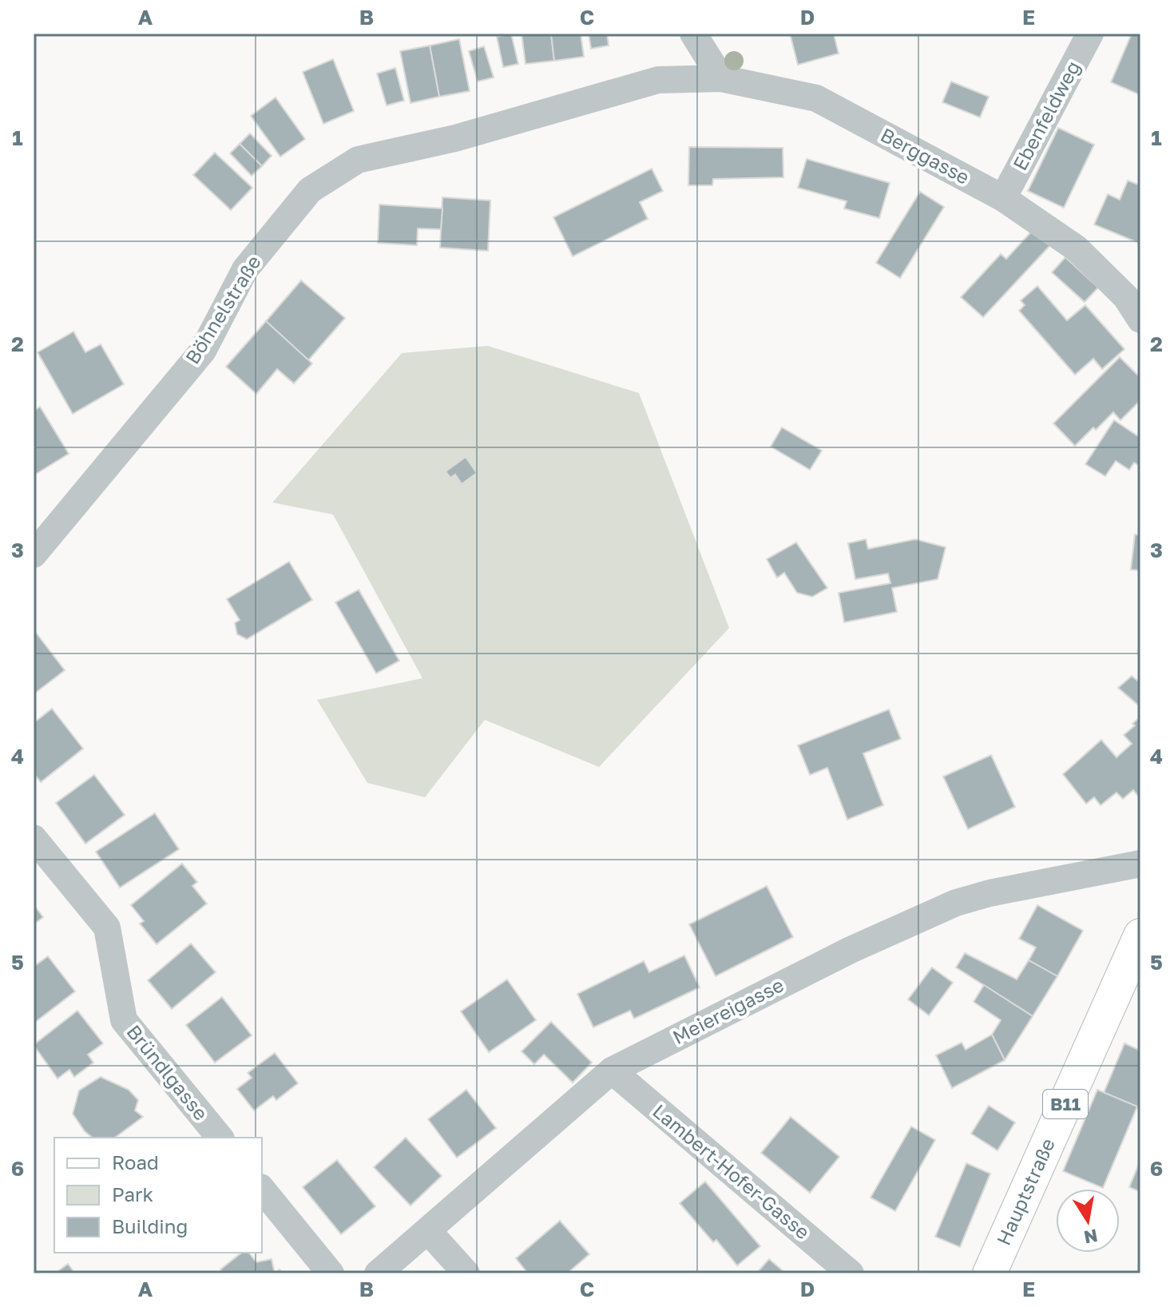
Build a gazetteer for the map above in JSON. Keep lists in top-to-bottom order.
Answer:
{
  "streets": {
    "main road": ["B11", "Hauptstraße"],
    "street": [
      "Ebenfeldweg",
      "Berggasse",
      "Böhnelstraße",
      "Meiereigasse",
      "Bründlgasse",
      "Lambert-Hofer-Gasse"
    ]
  },
  "crossings": [
    ["Ebenfeldweg", "Berggasse"],
    ["Berggasse", "Böhnelstraße"],
    ["Meiereigasse", "Lambert-Hofer-Gasse"]
  ],
  "legend": ["Road", "Park", "Building"],
  "north": "bottom",
  "grid": {
    "columns": [
      "A",
      "B",
      "C",
      "D",
      "E"
    ],
    "rows": [
      "1",
      "2",
      "3",
      "4",
      "5",
      "6"
    ]
  }
}
